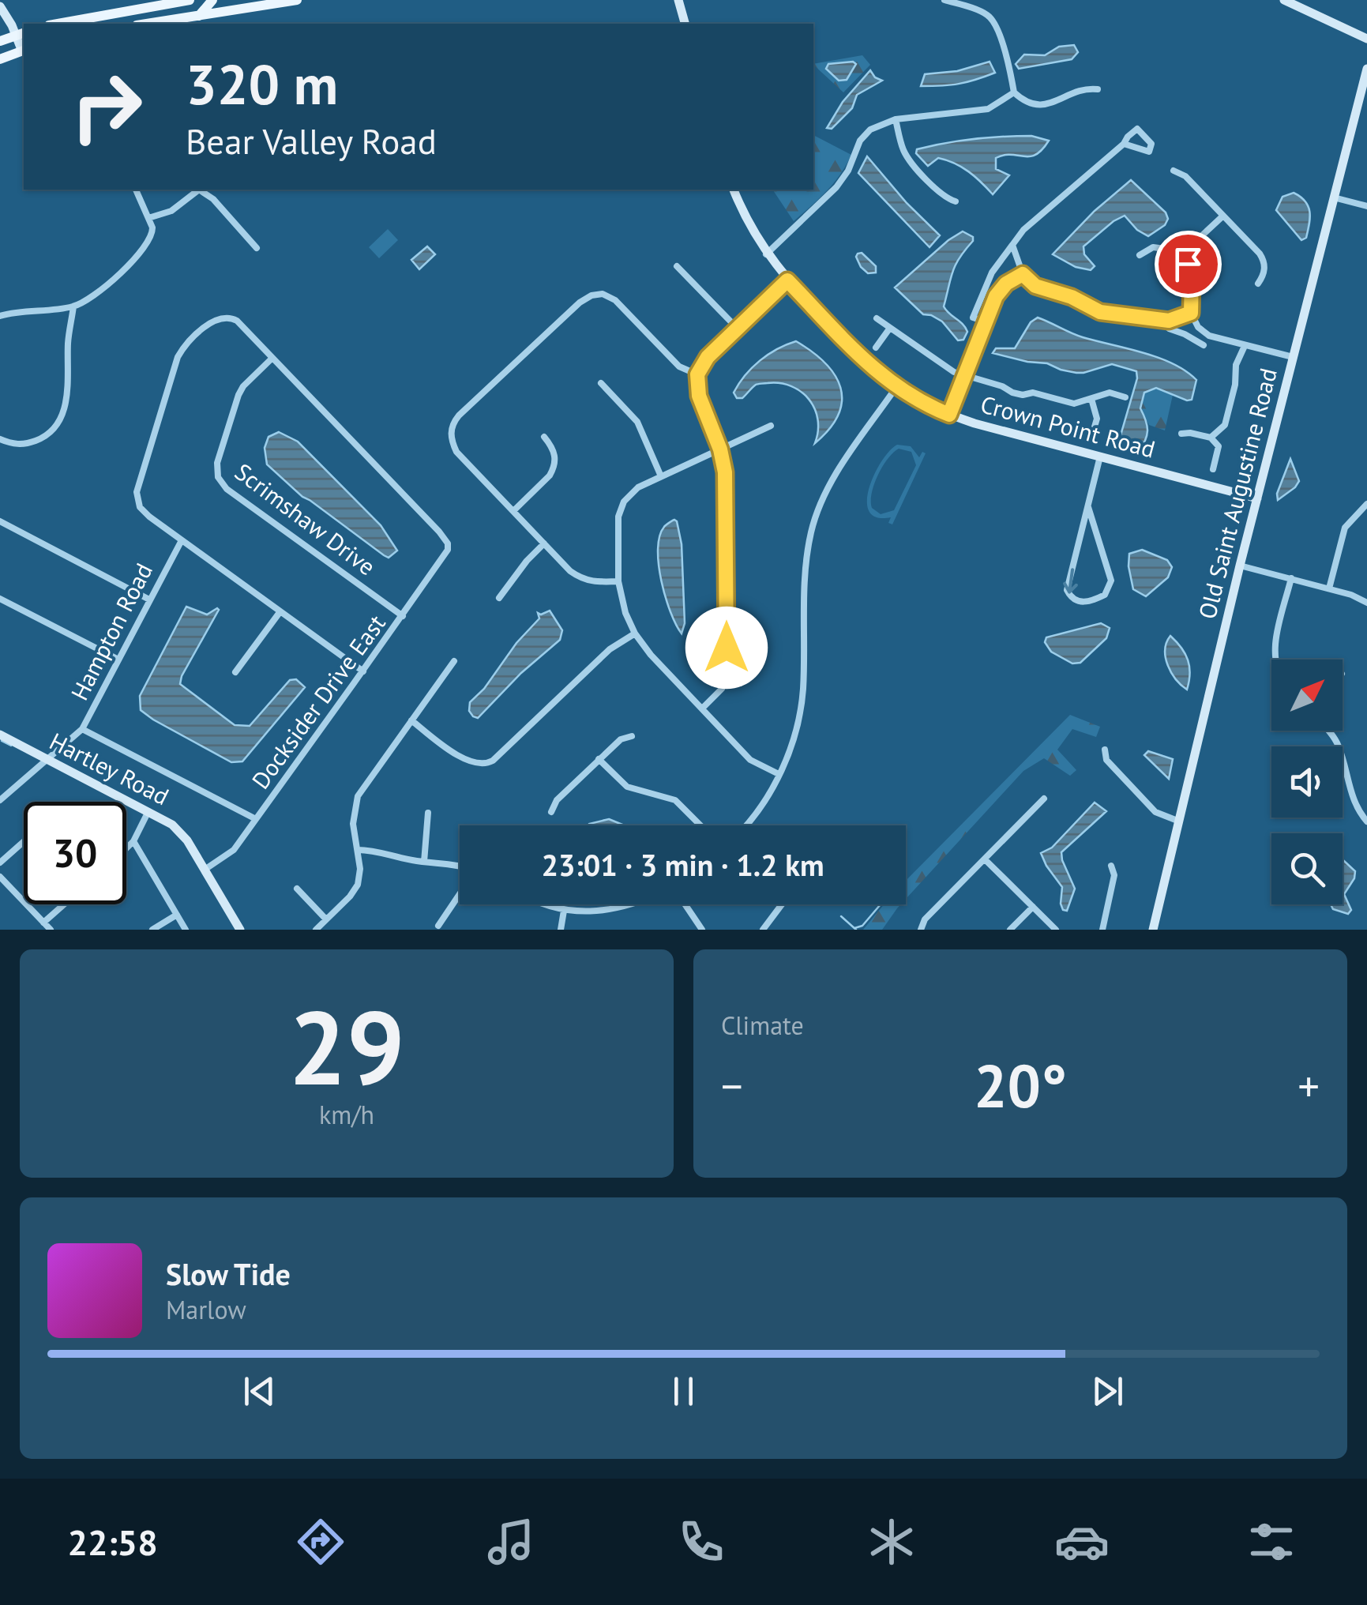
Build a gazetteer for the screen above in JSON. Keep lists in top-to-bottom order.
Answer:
{
  "streets": {
    "street": [
      "Crown Point Road",
      "Old Saint Augustine Road",
      "Scrimshaw Drive",
      "Hampton Road",
      "Docksider Drive East",
      "Hartley Road"
    ]
  },
  "crossings": [
    ["Crown Point Road", "Old Saint Augustine Road"],
    ["Scrimshaw Drive", "Docksider Drive East"],
    ["Hampton Road", "Hartley Road"],
    ["Docksider Drive East", "Hartley Road"]
  ],
  "north": "top right",
  "page": {
    "turn": ["320 m", "Bear Valley Road"],
    "limit": "30",
    "trip": "23:01 · 3 min · 1.2 km",
    "tile": [
      ["29", "km/h"],
      "Climate"
    ],
    "heat": ["−", "20°", "+"],
    "song": ["Slow Tide", "Marlow"],
    "tabs": "22:58"
  }
}
